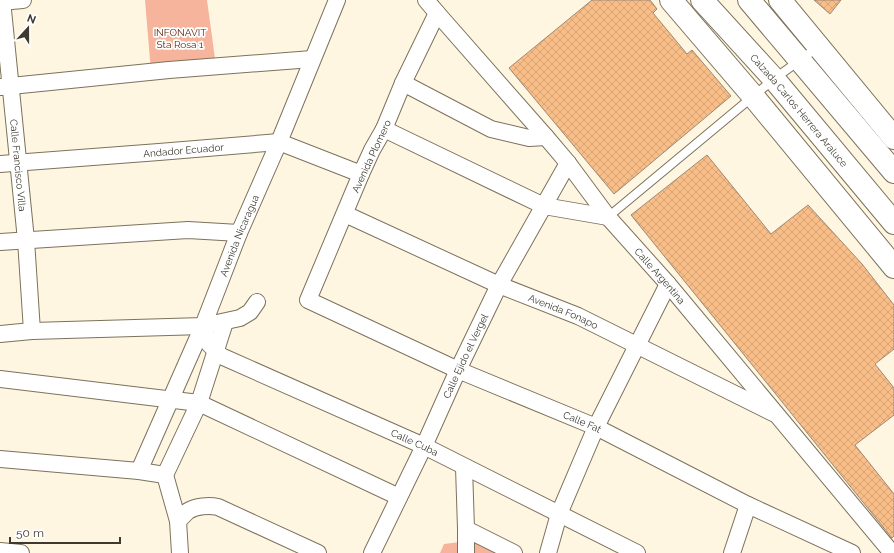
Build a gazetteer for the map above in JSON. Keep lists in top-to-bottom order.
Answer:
{
  "streets": {
    "street": [
      "Calzada Carlos Herrera Araluce",
      "Andador Ecuador",
      "Avenida Plomero",
      "Calle Francisco Villa",
      "Avenida Nicaragua",
      "Calle Argentina",
      "Avenida Fonapo",
      "Calle Ejido el Vergel",
      "Calle Fat",
      "Calle Cuba"
    ]
  },
  "crossings": [
    ["Andador Ecuador", "Avenida Plomero"],
    ["Andador Ecuador", "Calle Francisco Villa"],
    ["Andador Ecuador", "Avenida Nicaragua"],
    ["Avenida Plomero", "Calle Argentina"],
    ["Avenida Plomero", "Avenida Fonapo"],
    ["Avenida Plomero", "Calle Fat"],
    ["Avenida Nicaragua", "Calle Cuba"],
    ["Calle Argentina", "Avenida Fonapo"],
    ["Calle Argentina", "Calle Ejido el Vergel"],
    ["Avenida Fonapo", "Calle Ejido el Vergel"],
    ["Calle Ejido el Vergel", "Calle Fat"],
    ["Calle Ejido el Vergel", "Calle Cuba"]
  ],
  "parks": ["INFONAVIT Sta Rosa 1"],
  "scale_bar": "50 m",
  "north": "top"
}
